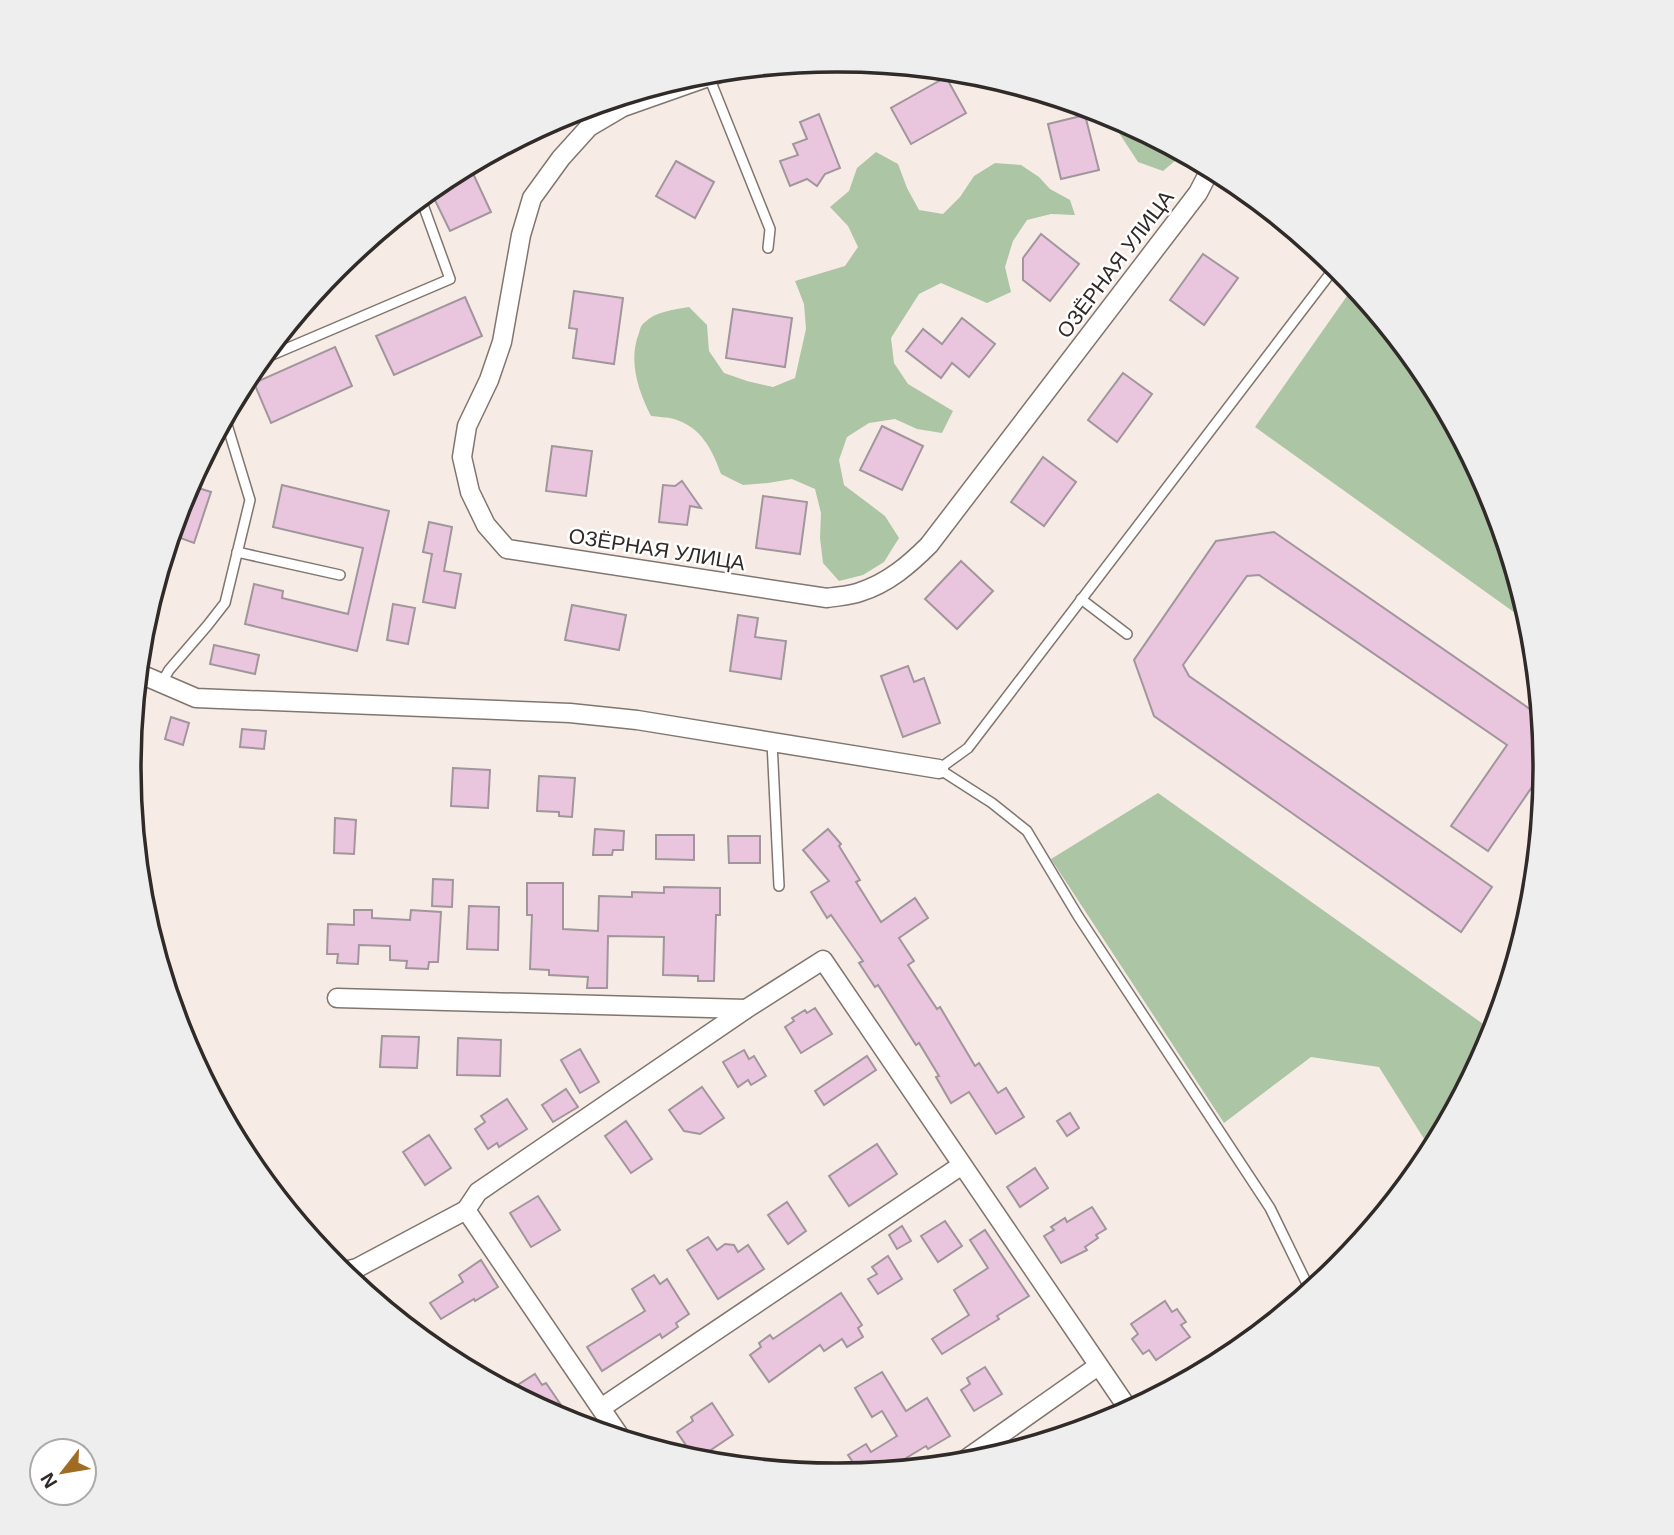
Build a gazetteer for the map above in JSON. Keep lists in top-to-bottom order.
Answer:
{
  "streets": {
    "street": ["ОЗЁРНАЯ УЛИЦА"]
  },
  "north": "bottom left"
}
